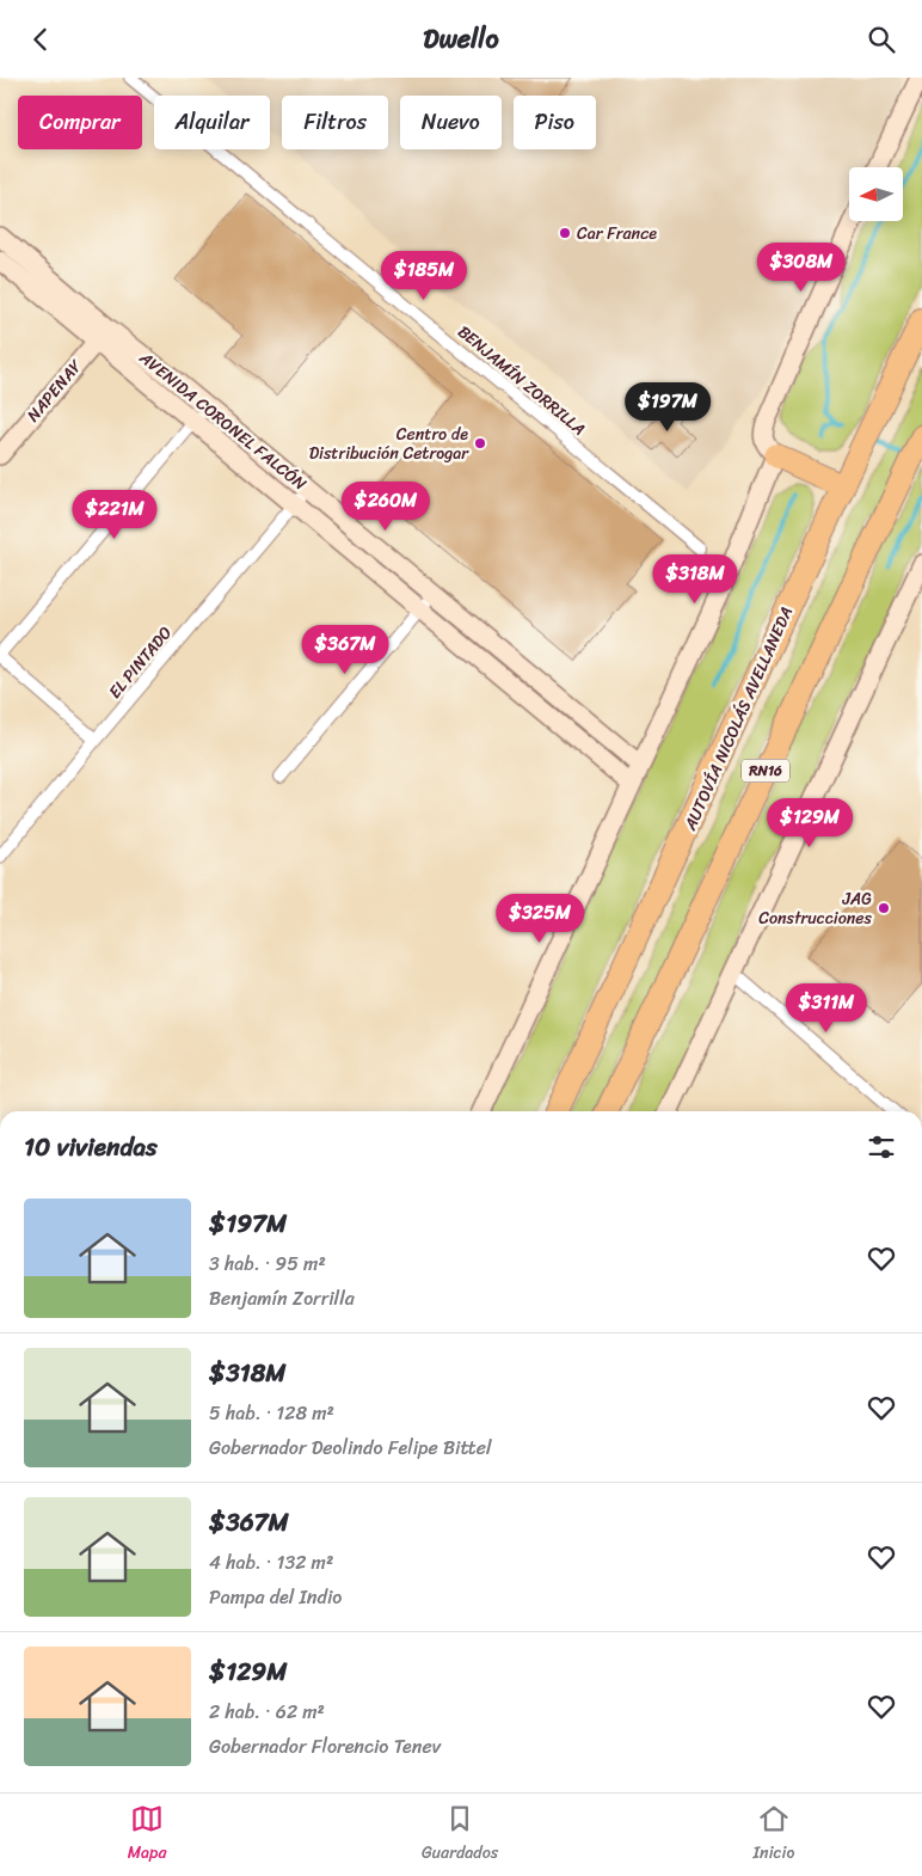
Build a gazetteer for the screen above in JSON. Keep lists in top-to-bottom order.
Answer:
{
  "streets": {
    "highway": ["AUTOVÍA NICOLÁS AVELLANEDA", "RN16"],
    "street": [
      "BENJAMÍN ZORRILLA",
      "NAPENAY",
      "AVENIDA CORONEL FALCÓN",
      "EL PINTADO"
    ]
  },
  "crossings": [
    ["NAPENAY", "AVENIDA CORONEL FALCÓN"],
    ["AVENIDA CORONEL FALCÓN", "EL PINTADO"]
  ],
  "places": ["Car France", "Centro de Distribución Cetrogar", "JAG Construcciones"],
  "north": "left",
  "page": {
    "header": "Dwello",
    "chip": [
      "Comprar",
      "Alquilar",
      "Filtros",
      "Nuevo",
      "Piso"
    ],
    "price": [
      "$308M",
      "$185M",
      "$197M",
      "$260M",
      "$221M",
      "$318M",
      "$367M",
      "$129M",
      "$325M",
      "$311M"
    ],
    "heading": "10 viviendas",
    "list": [
      {
        "name": "$197M",
        "note": "3 hab. · 95 m² · Benjamín Zorrilla"
      },
      {
        "name": "$318M",
        "note": "5 hab. · 128 m² · Gobernador Deolindo Felipe Bittel"
      },
      {
        "name": "$367M",
        "note": "4 hab. · 132 m² · Pampa del Indio"
      },
      {
        "name": "$129M",
        "note": "2 hab. · 62 m² · Gobernador Florencio Tenev"
      }
    ],
    "tabs": ["Mapa", "Guardados", "Inicio"]
  }
}
